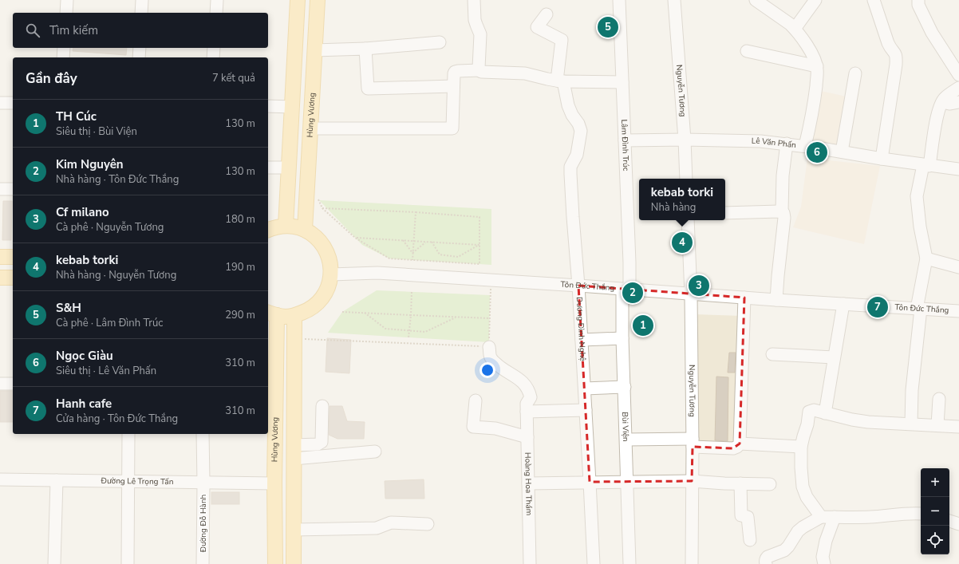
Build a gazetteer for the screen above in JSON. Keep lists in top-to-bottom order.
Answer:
{
  "streets": {
    "main road": ["Hùng Vương"],
    "street": [
      "Nguyễn Tương",
      "Lê Văn Phấn",
      "Lâm Đình Trúc",
      "Tôn Đức Thắng",
      "Dương Đình Nghệ",
      "Bùi Viện",
      "Đường Lê Trọng Tấn",
      "Hoàng Hoa Thám",
      "Đường Đỗ Hành"
    ]
  },
  "crossings": [
    ["Nguyễn Tương", "Lê Văn Phấn"],
    ["Nguyễn Tương", "Tôn Đức Thắng"],
    ["Hùng Vương", "Đường Lê Trọng Tấn"],
    ["Lê Văn Phấn", "Lâm Đình Trúc"],
    ["Lâm Đình Trúc", "Tôn Đức Thắng"],
    ["Lâm Đình Trúc", "Bùi Viện"],
    ["Tôn Đức Thắng", "Dương Đình Nghệ"],
    ["Tôn Đức Thắng", "Bùi Viện"],
    ["Đường Lê Trọng Tấn", "Đường Đỗ Hành"]
  ],
  "page": {
    "search": "Tìm kiếm",
    "pins": [
      "5",
      "6",
      "4",
      "3",
      "2",
      "7",
      "1"
    ],
    "heading": ["Gần đây", "7 kết quả"],
    "list": [
      {
        "mark": "1",
        "name": "TH Cúc",
        "note": "Siêu thị · Bùi Viện",
        "value": "130 m"
      },
      {
        "mark": "2",
        "name": "Kim Nguyên",
        "note": "Nhà hàng · Tôn Đức Thắng",
        "value": "130 m"
      },
      {
        "mark": "3",
        "name": "Cf milano",
        "note": "Cà phê · Nguyễn Tương",
        "value": "180 m"
      },
      {
        "mark": "4",
        "name": "kebab torki",
        "note": "Nhà hàng · Nguyễn Tương",
        "value": "190 m"
      },
      {
        "mark": "5",
        "name": "S&H",
        "note": "Cà phê · Lâm Đình Trúc",
        "value": "290 m"
      },
      {
        "mark": "6",
        "name": "Ngọc Giàu",
        "note": "Siêu thị · Lê Văn Phấn",
        "value": "310 m"
      },
      {
        "mark": "7",
        "name": "Hanh cafe",
        "note": "Cửa hàng · Tôn Đức Thắng",
        "value": "310 m"
      }
    ],
    "popup": ["kebab torki", "Nhà hàng"],
    "map_buttons": ["+", "−"]
  }
}
